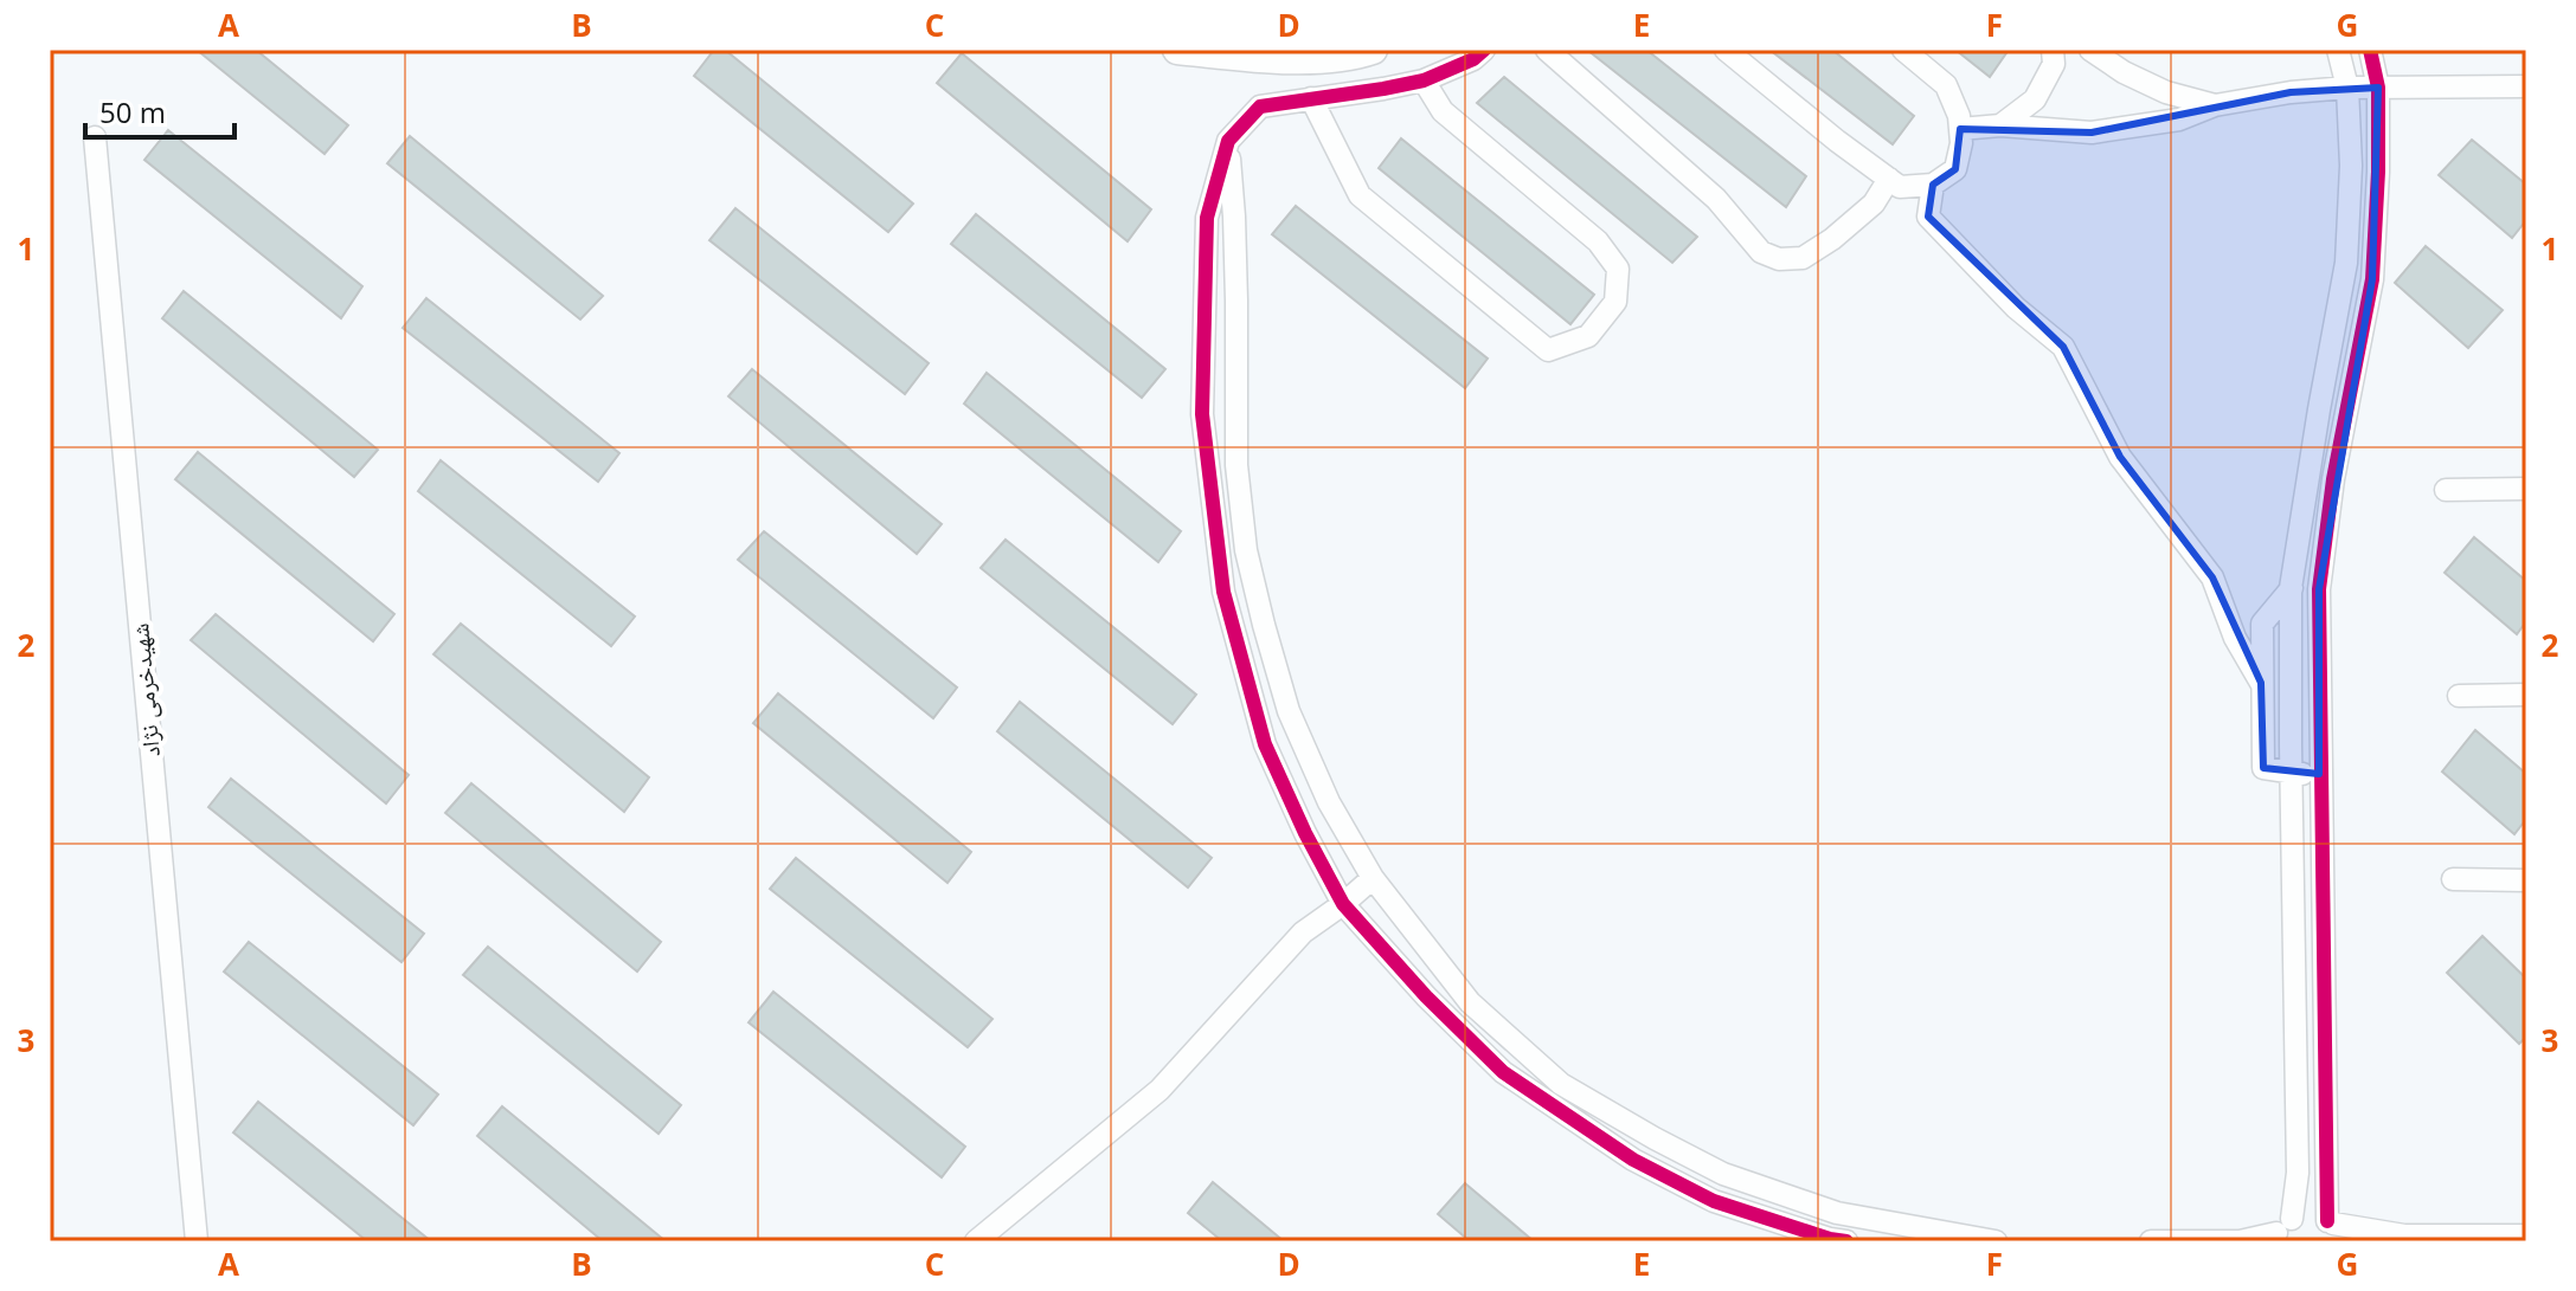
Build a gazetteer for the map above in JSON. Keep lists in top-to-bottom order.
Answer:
{
  "streets": {
    "street": ["شهیدخرمی نژاد"]
  },
  "scale_bar": "50 m",
  "grid": {
    "columns": [
      "A",
      "B",
      "C",
      "D",
      "E",
      "F",
      "G"
    ],
    "rows": ["1", "2", "3"]
  }
}
